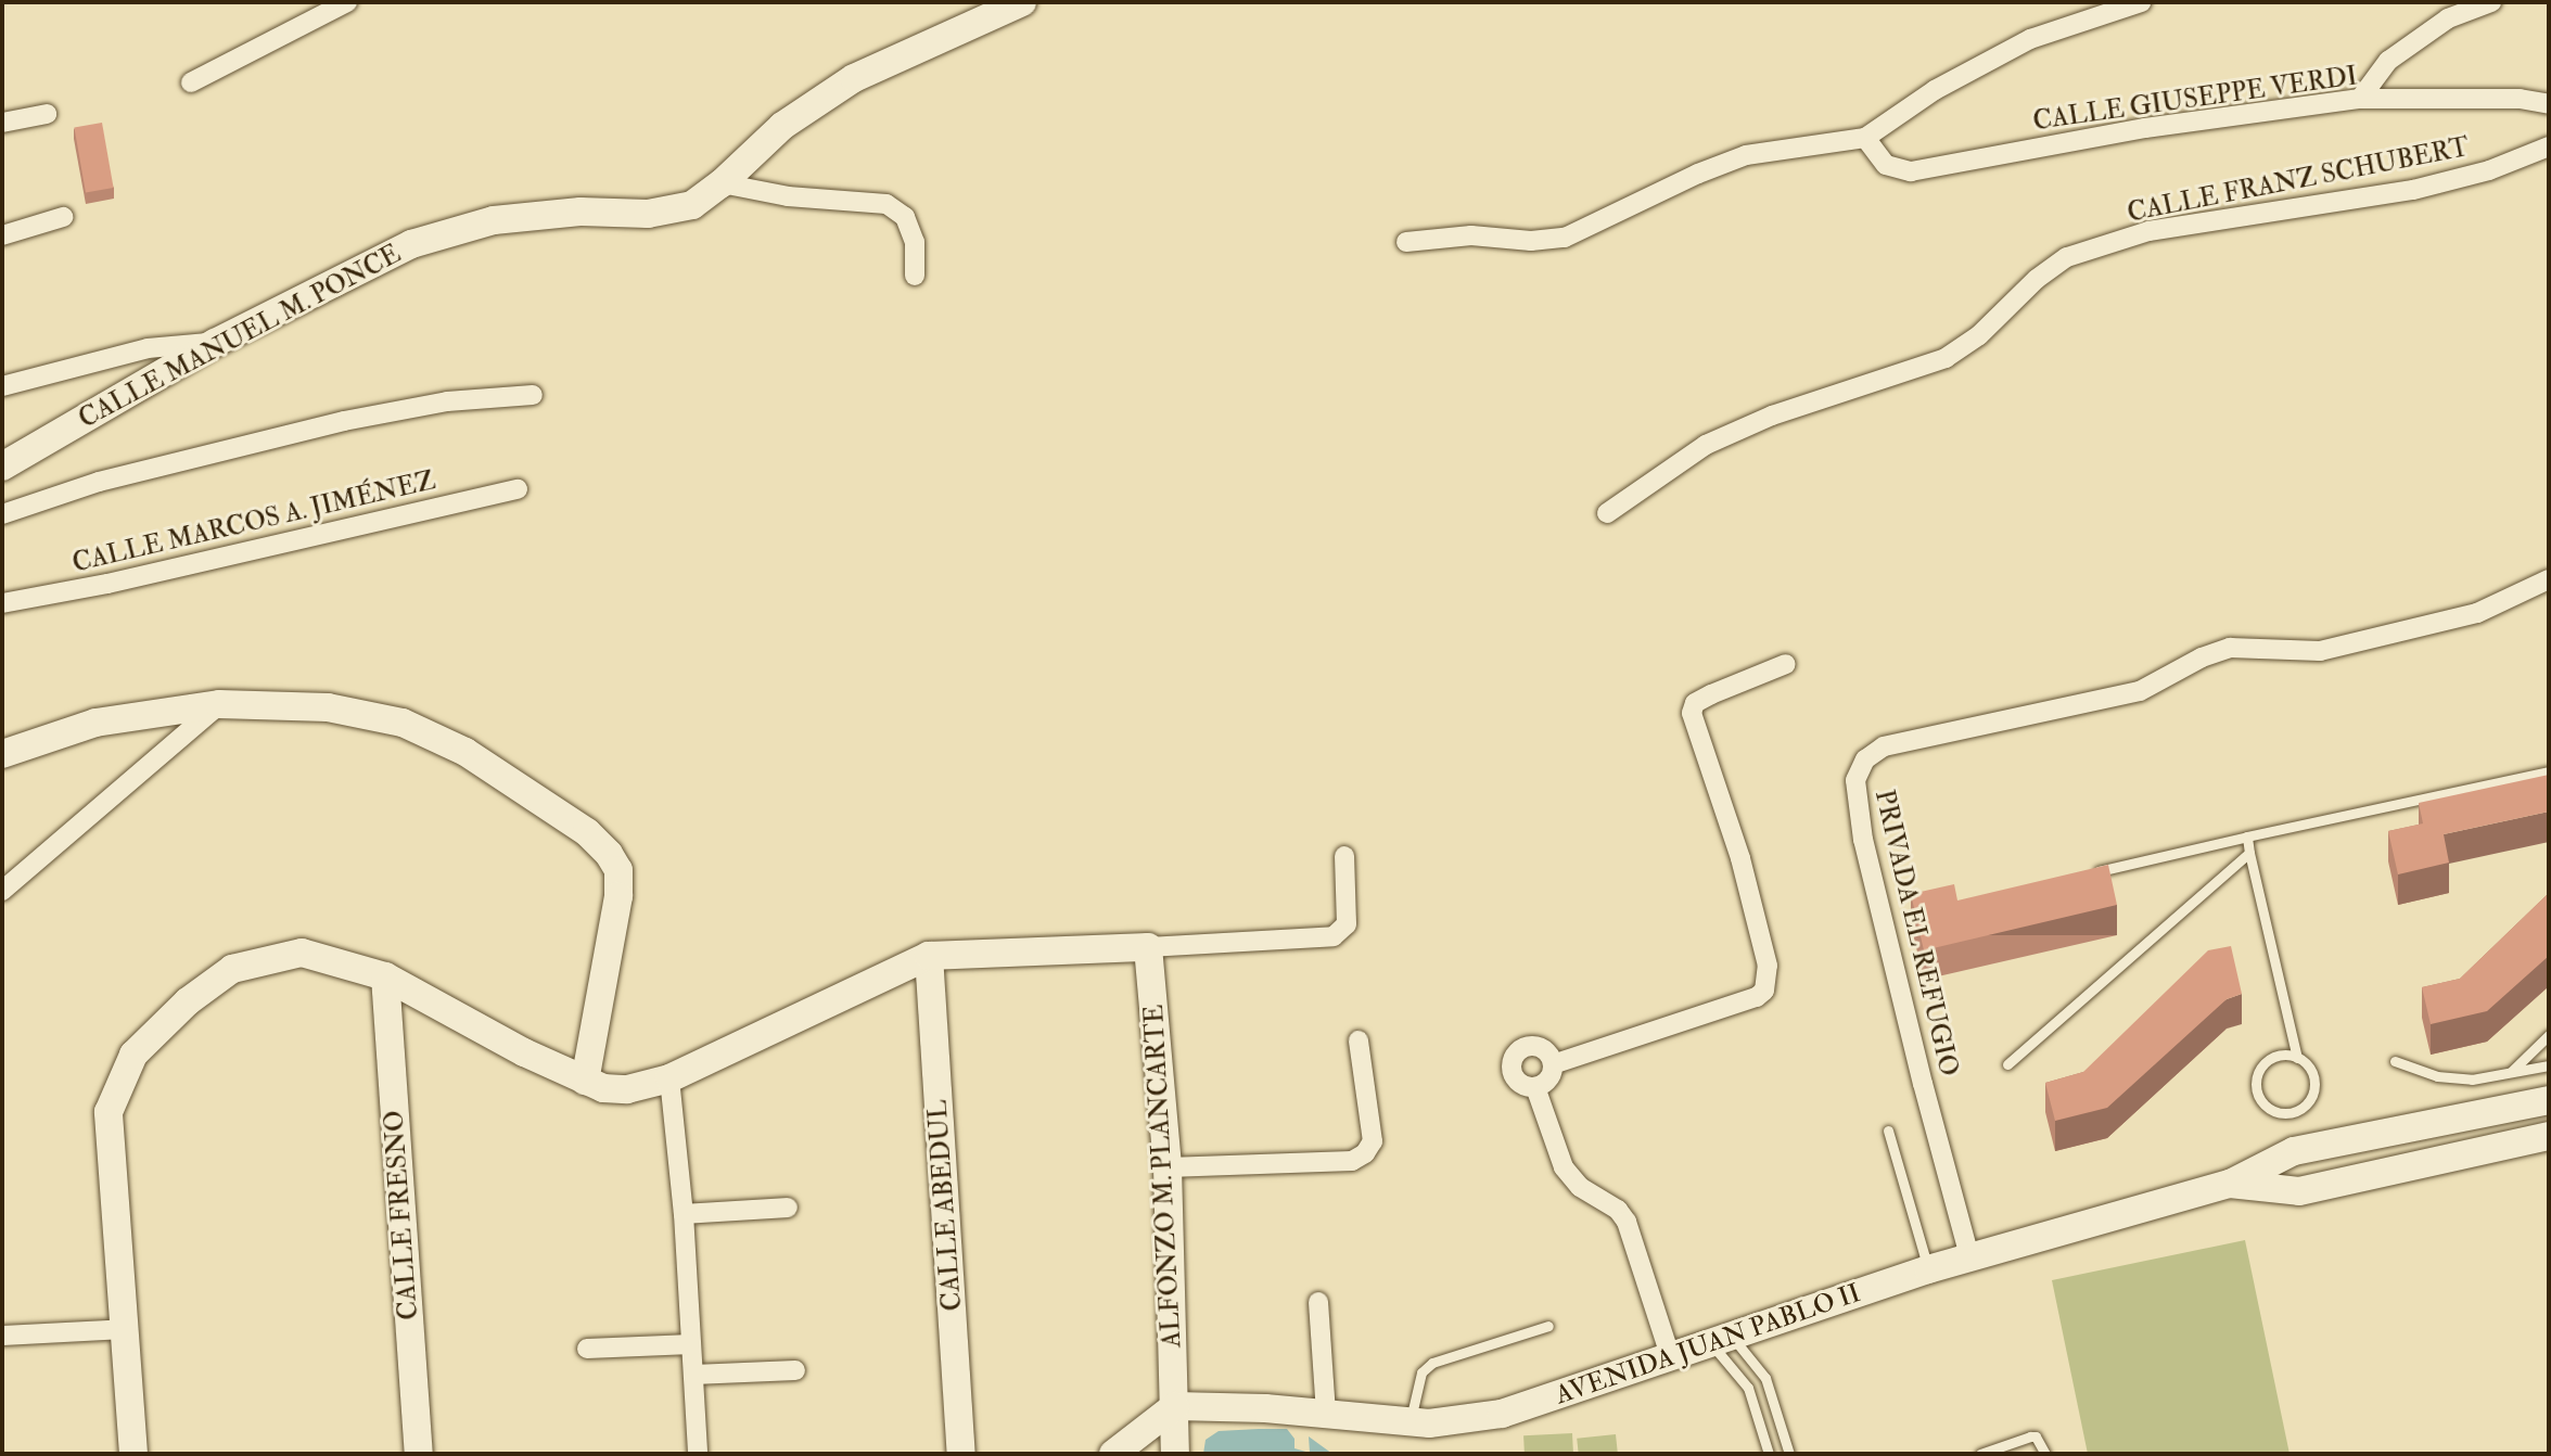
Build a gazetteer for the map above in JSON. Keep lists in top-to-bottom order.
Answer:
{
  "streets": {
    "street": [
      "CALLE GIUSEPPE VERDI",
      "CALLE FRANZ SCHUBERT",
      "CALLE MANUEL M. PONCE",
      "CALLE MARCOS A. JIMÉNEZ",
      "PRIVADA EL REFUGIO",
      "ALFONZO M. PLANCARTE",
      "CALLE ABEDUL",
      "CALLE FRESNO",
      "AVENIDA JUAN PABLO II"
    ]
  },
  "crossings": [
    ["PRIVADA EL REFUGIO", "AVENIDA JUAN PABLO II"],
    ["ALFONZO M. PLANCARTE", "AVENIDA JUAN PABLO II"]
  ]
}
